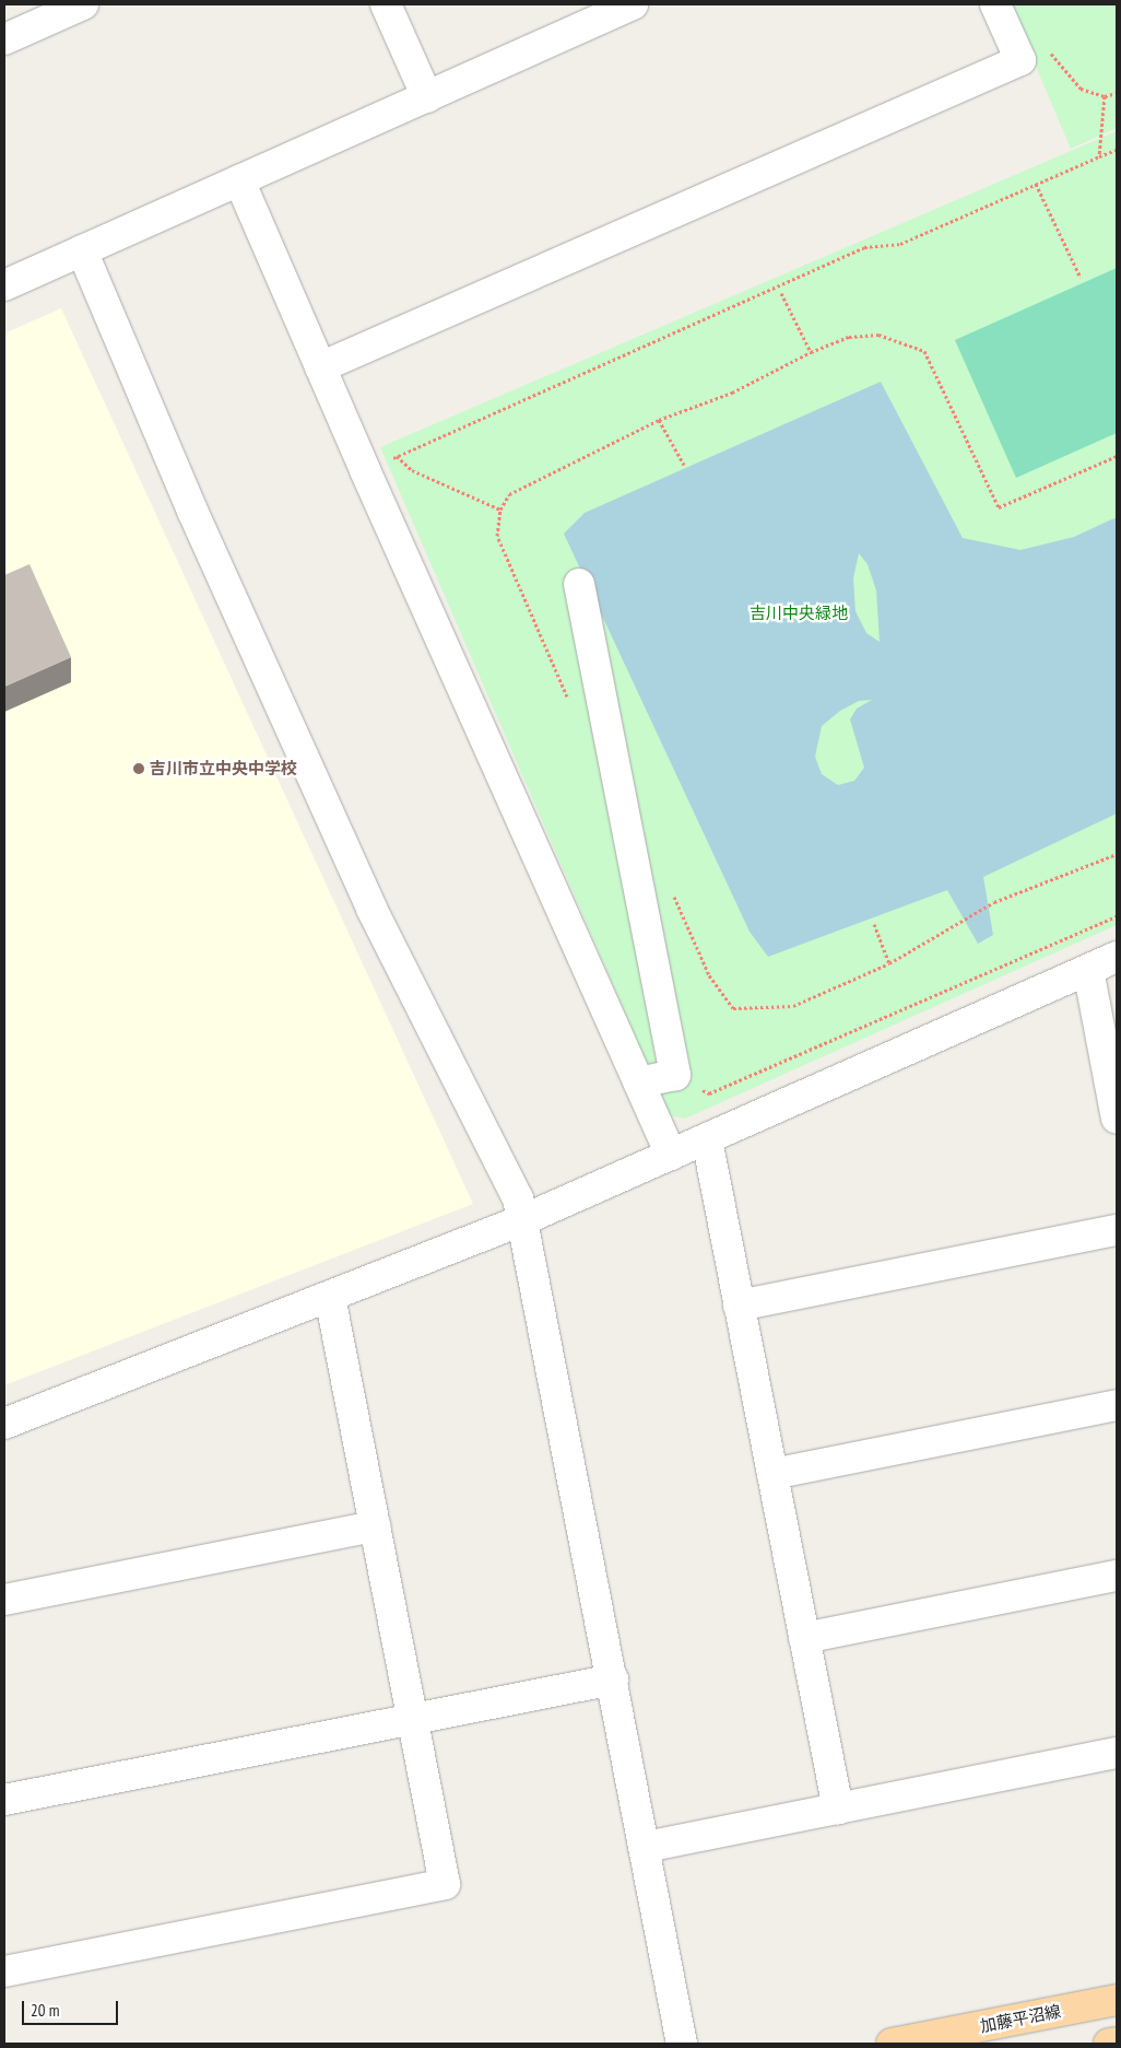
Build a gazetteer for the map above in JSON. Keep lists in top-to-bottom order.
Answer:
{
  "streets": {
    "main road": ["加藤平沼線"]
  },
  "parks": ["吉川中央緑地"],
  "places": ["吉川市立中央中学校"],
  "scale_bar": "20 m"
}
